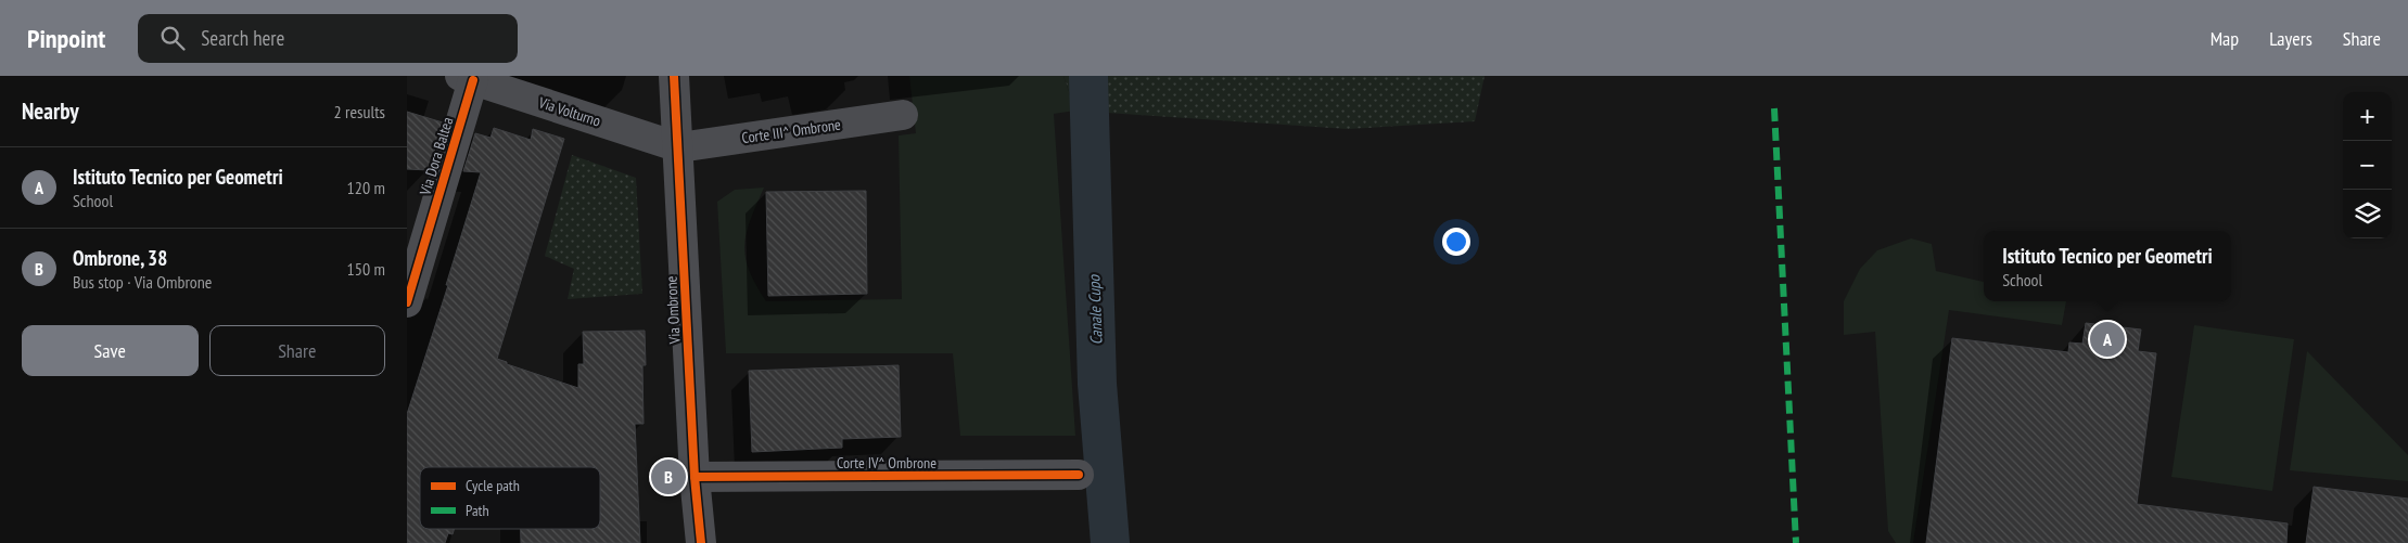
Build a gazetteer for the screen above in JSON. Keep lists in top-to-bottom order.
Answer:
{
  "streets": {
    "street": [
      "Via Volturno",
      "Corte III^ Ombrone",
      "Via Dora Baltea",
      "Via Ombrone",
      "Corte IV^ Ombrone"
    ]
  },
  "crossings": [
    ["Via Volturno", "Corte III^ Ombrone"],
    ["Via Volturno", "Via Dora Baltea"],
    ["Via Volturno", "Via Ombrone"],
    ["Corte III^ Ombrone", "Via Ombrone"],
    ["Via Ombrone", "Corte IV^ Ombrone"]
  ],
  "water": ["Canale Cupo"],
  "legend": ["Cycle path", "Path"],
  "page": {
    "header": "Pinpoint",
    "search": "Search here",
    "nav": ["Map", "Layers", "Share"],
    "heading": ["Nearby", "2 results"],
    "map_buttons": ["+", "−"],
    "list": [
      {
        "mark": "A",
        "name": "Istituto Tecnico per Geometri",
        "note": "School",
        "value": "120 m"
      },
      {
        "mark": "B",
        "name": "Ombrone, 38",
        "note": "Bus stop · Via Ombrone",
        "value": "150 m"
      }
    ],
    "popup": ["Istituto Tecnico per Geometri", "School"],
    "buttons": ["Save", "Share"],
    "pins": ["A", "B"]
  }
}
